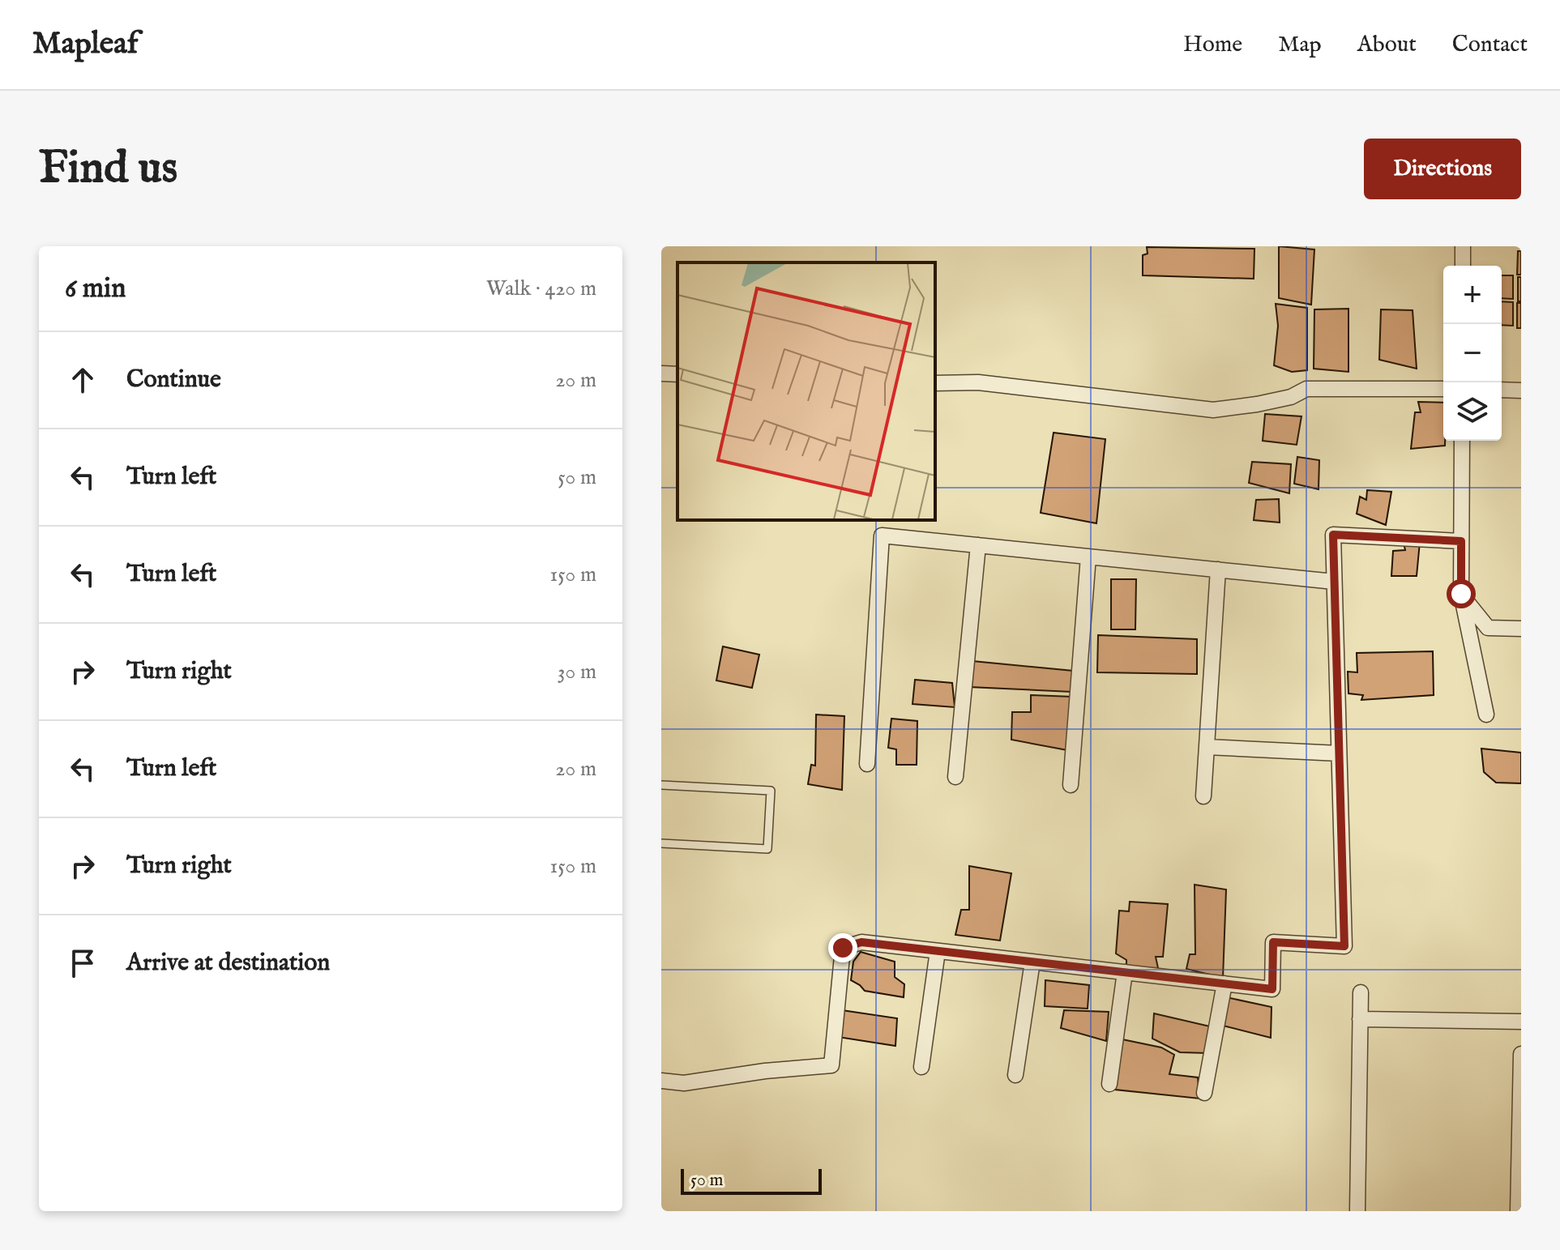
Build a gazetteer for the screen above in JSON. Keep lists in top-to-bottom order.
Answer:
{
  "scale_bar": "50 m",
  "page": {
    "header": "Mapleaf",
    "nav": [
      "Home",
      "Map",
      "About",
      "Contact"
    ],
    "buttons": "Directions",
    "title": "Find us",
    "heading": ["6 min", "Walk · 420 m"],
    "map_buttons": ["+", "−"],
    "list": [
      ["Continue", "20 m"],
      ["Turn left", "50 m"],
      ["Turn left", "150 m"],
      ["Turn right", "30 m"],
      ["Turn left", "20 m"],
      ["Turn right", "150 m"],
      "Arrive at destination"
    ],
    "scale": "50 m"
  }
}
